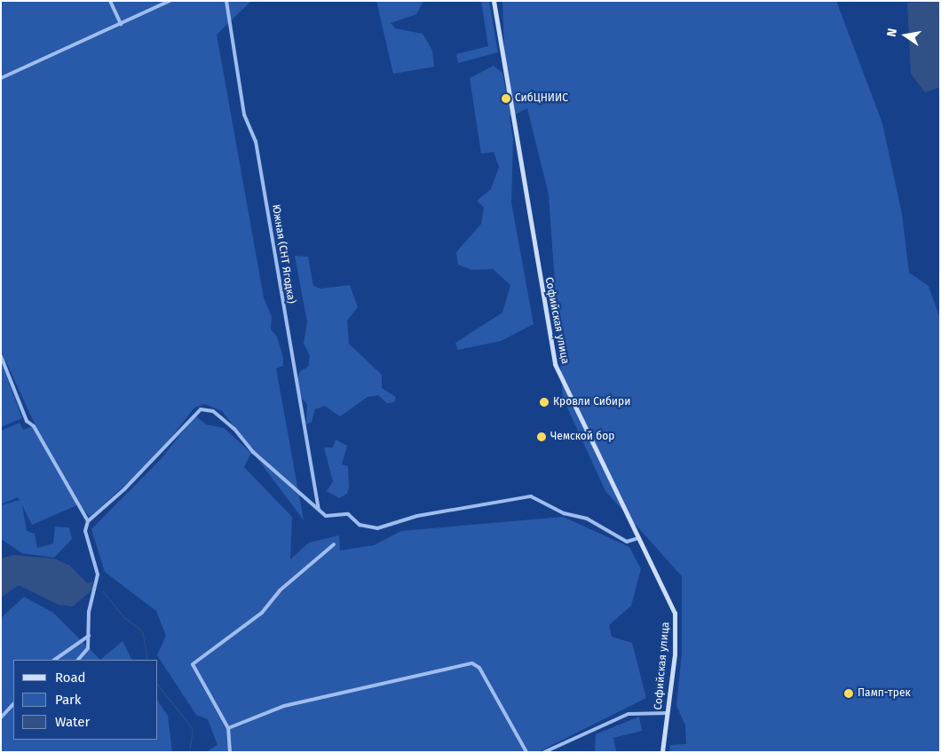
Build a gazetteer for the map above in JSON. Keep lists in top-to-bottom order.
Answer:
{
  "streets": {
    "main road": ["Софийская улица"],
    "street": ["Южная (СНТ Ягодка)"]
  },
  "places": [
    "СибЦНИИС",
    "Кровли Сибири",
    "Чемской бор",
    "Памп-трек"
  ],
  "legend": ["Road", "Park", "Water"],
  "north": "left"
}
